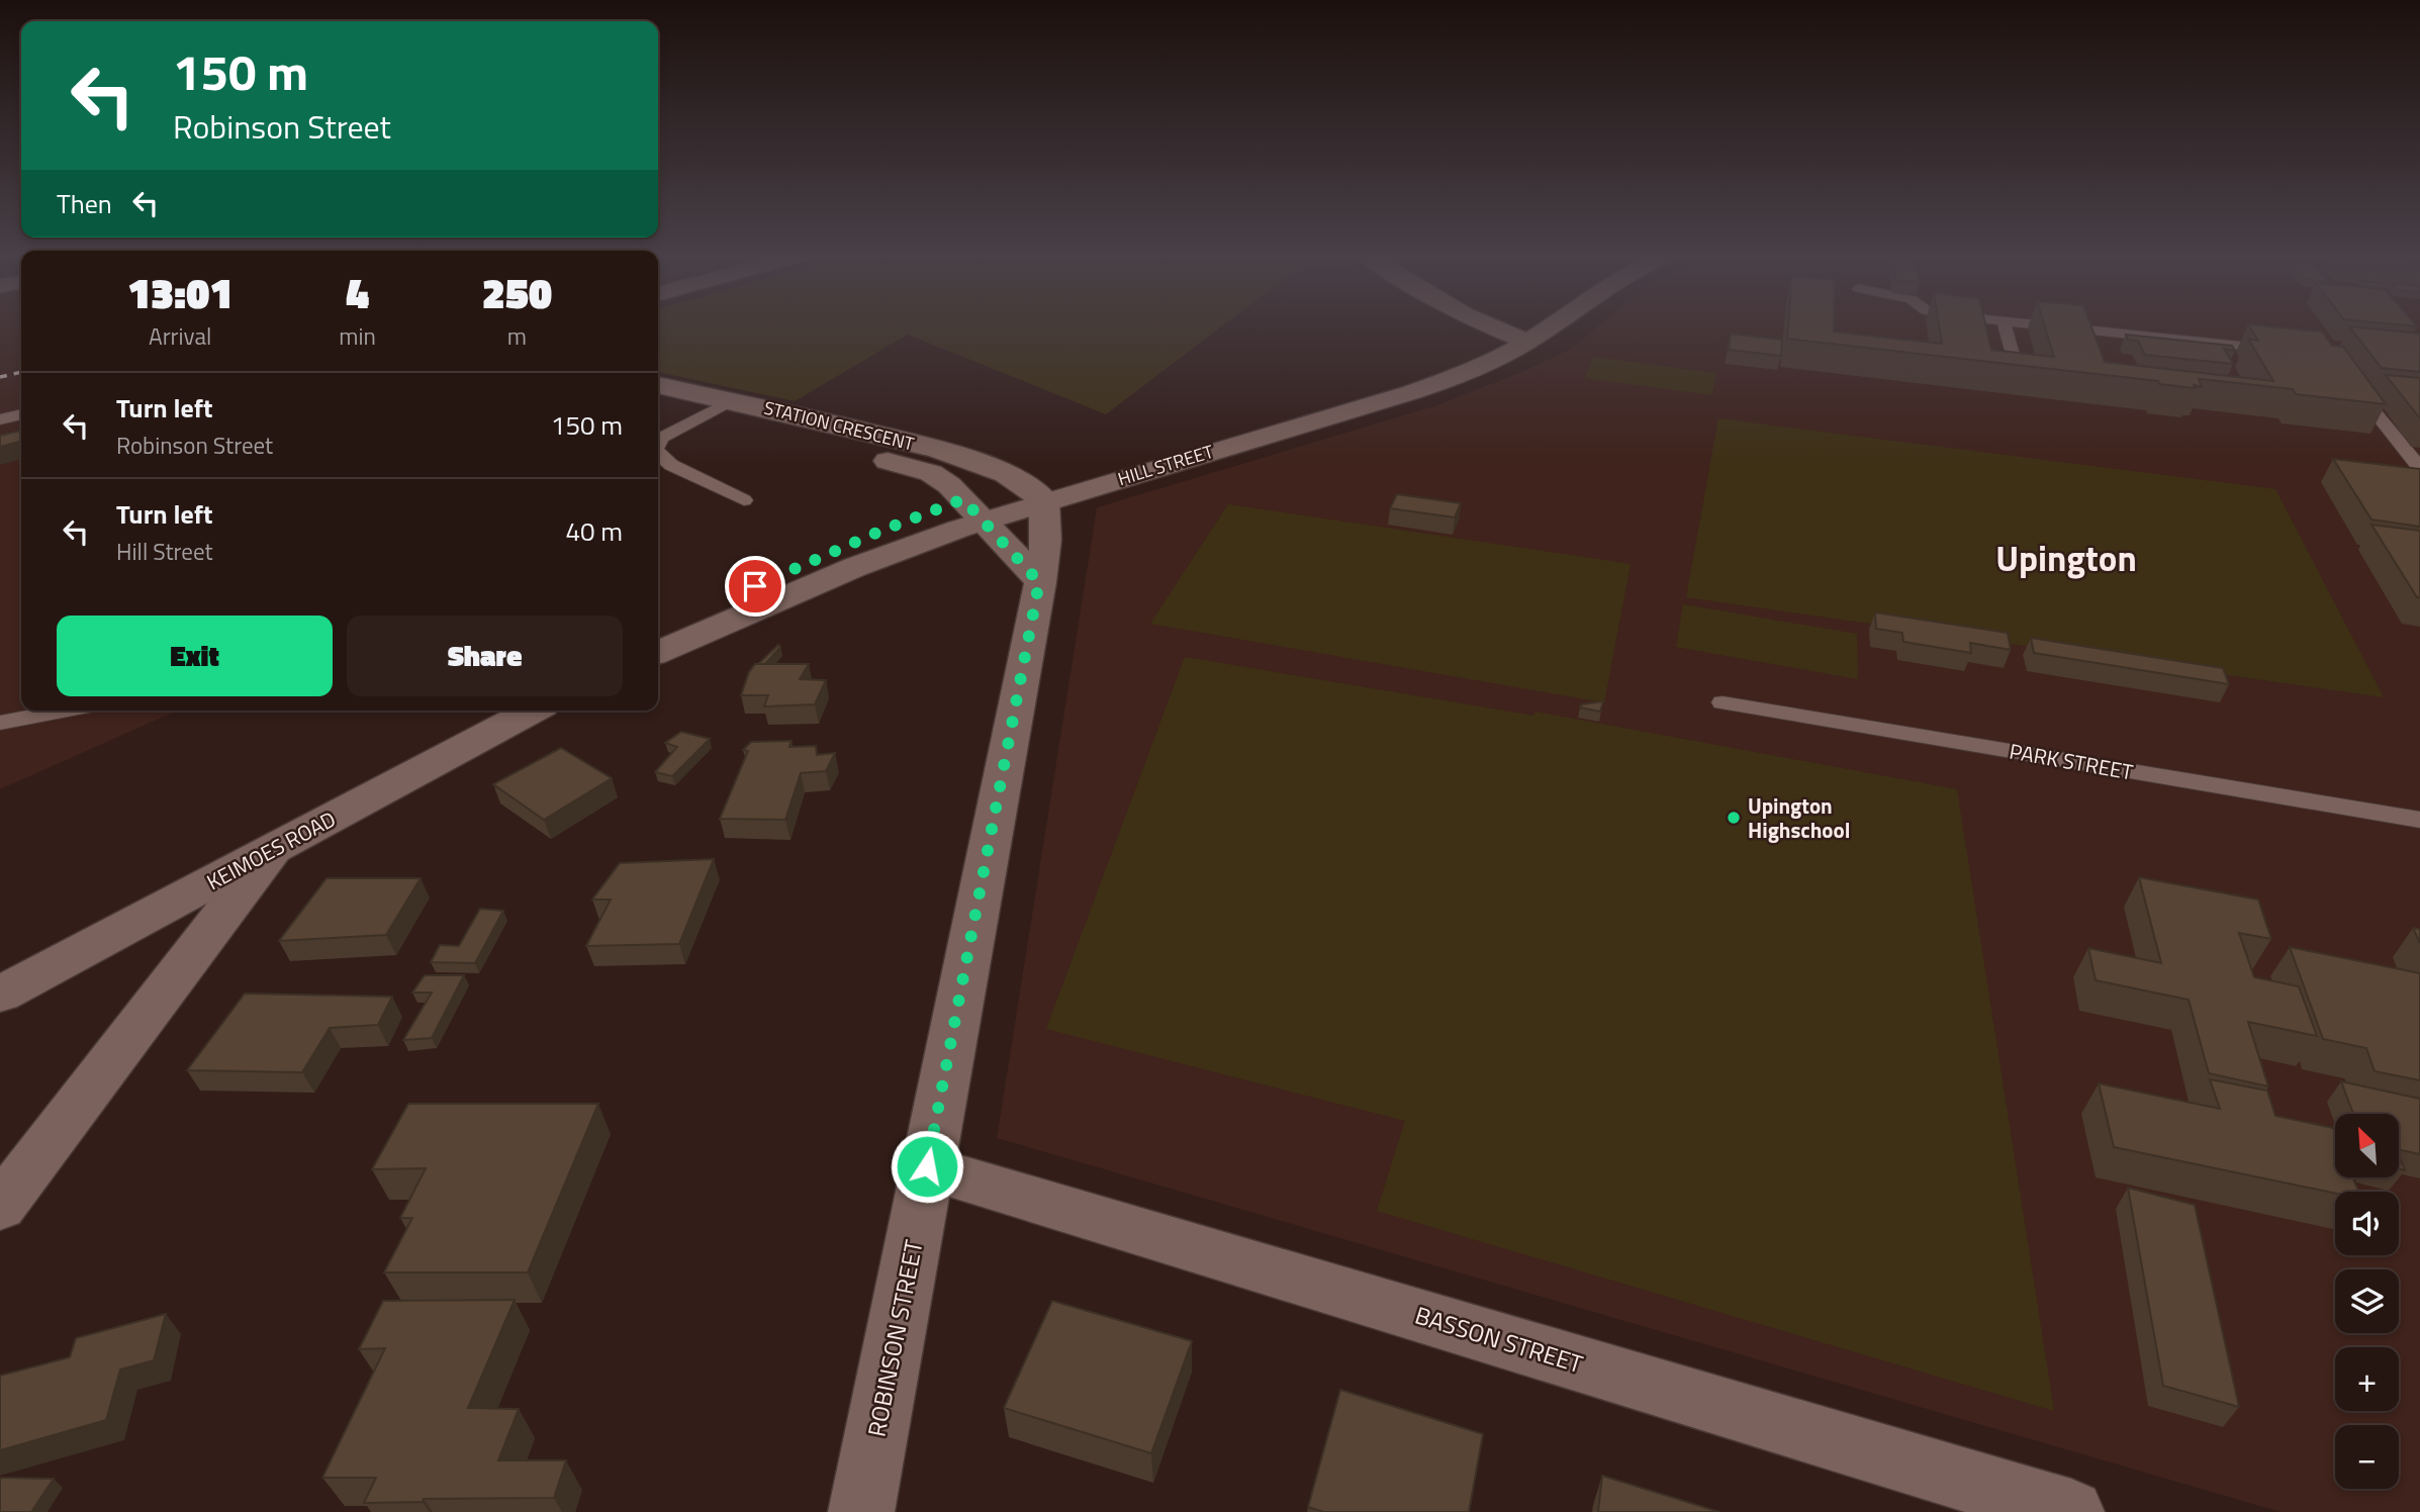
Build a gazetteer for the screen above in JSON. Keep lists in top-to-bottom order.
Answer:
{
  "streets": {
    "street": [
      "STATION CRESCENT",
      "HILL STREET",
      "KEIMOES ROAD",
      "ROBINSON STREET",
      "BASSON STREET"
    ],
    "lane": ["PARK STREET"]
  },
  "crossings": [
    ["STATION CRESCENT", "HILL STREET"],
    ["STATION CRESCENT", "ROBINSON STREET"],
    ["HILL STREET", "ROBINSON STREET"],
    ["ROBINSON STREET", "BASSON STREET"]
  ],
  "districts": ["Upington"],
  "places": ["Upington Highschool"],
  "north": "top left",
  "page": {
    "turn": ["150 m", "Robinson Street"],
    "then": "Then",
    "eta": [
      "13:01",
      "Arrival",
      "4",
      "min",
      "250",
      "m"
    ],
    "list": [
      {
        "name": "Turn left",
        "note": "Robinson Street",
        "value": "150 m"
      },
      {
        "name": "Turn left",
        "note": "Hill Street",
        "value": "40 m"
      }
    ],
    "buttons": ["Exit", "Share"],
    "map_buttons": ["+", "−"]
  }
}
